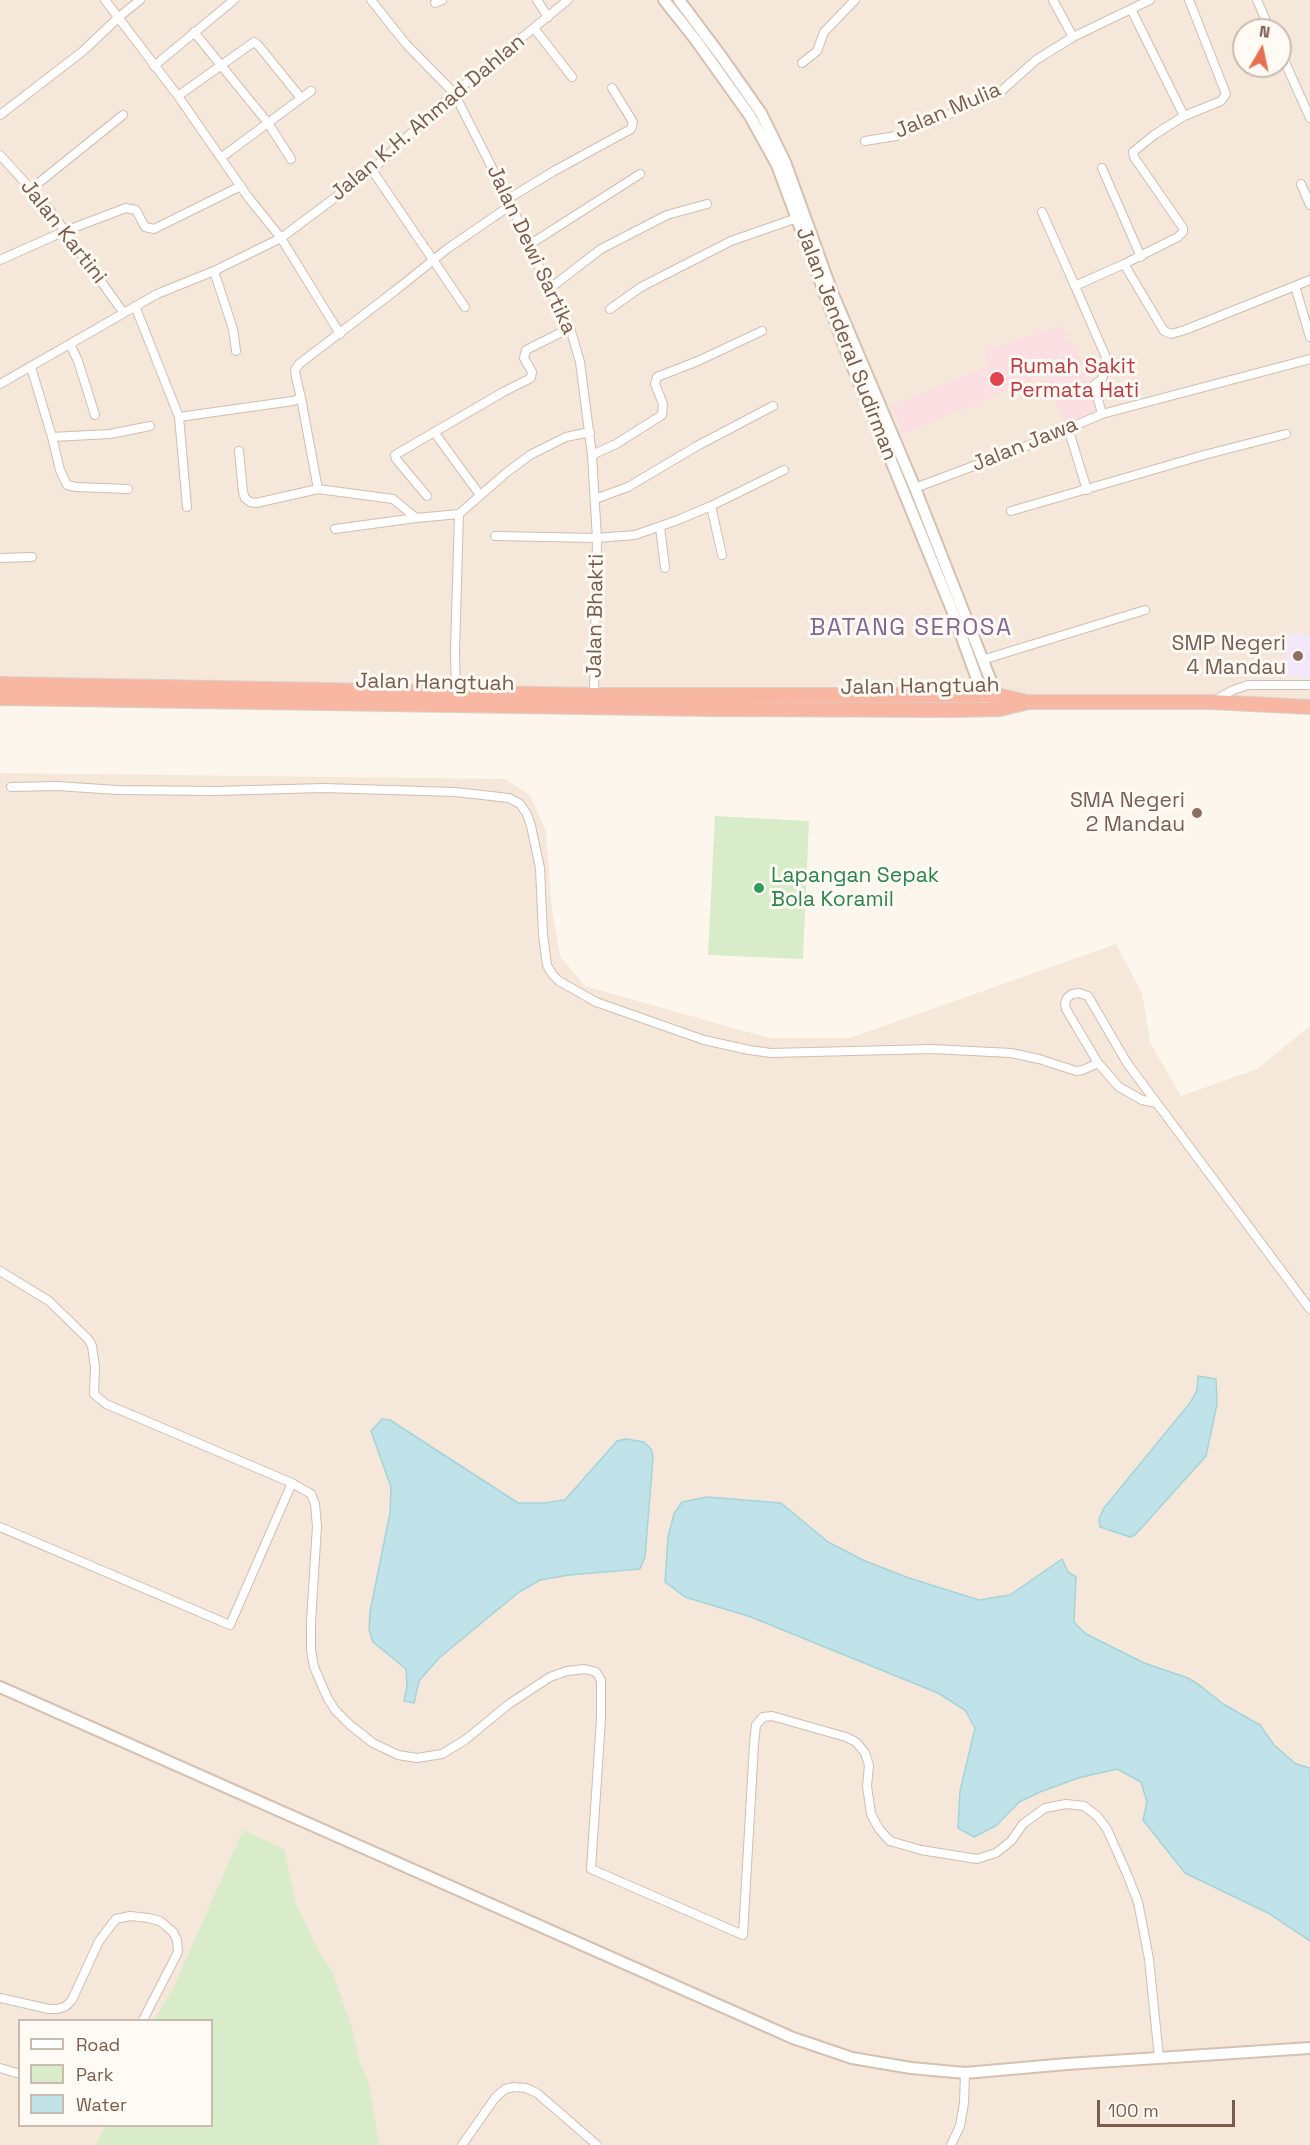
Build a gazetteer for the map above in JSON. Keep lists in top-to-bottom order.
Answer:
{
  "streets": {
    "highway": ["Jalan Hangtuah"],
    "street": [
      "Jalan Mulia",
      "Jalan K.H. Ahmad Dahlan",
      "Jalan Kartini",
      "Jalan Dewi Sartika",
      "Jalan Jenderal Sudirman",
      "Jalan Jawa",
      "Jalan Bhakti"
    ]
  },
  "crossings": [
    ["Jalan K.H. Ahmad Dahlan", "Jalan Kartini"],
    ["Jalan K.H. Ahmad Dahlan", "Jalan Dewi Sartika"],
    ["Jalan Dewi Sartika", "Jalan Bhakti"],
    ["Jalan Jenderal Sudirman", "Jalan Jawa"],
    ["Jalan Jenderal Sudirman", "Jalan Hangtuah"],
    ["Jalan Bhakti", "Jalan Hangtuah"]
  ],
  "districts": ["BATANG SEROSA"],
  "places": [
    "Rumah Sakit Permata Hati",
    "SMP Negeri 4 Mandau",
    "SMA Negeri 2 Mandau",
    "Lapangan Sepak Bola Koramil"
  ],
  "legend": ["Road", "Park", "Water"],
  "scale_bar": "100 m",
  "north": "top"
}
